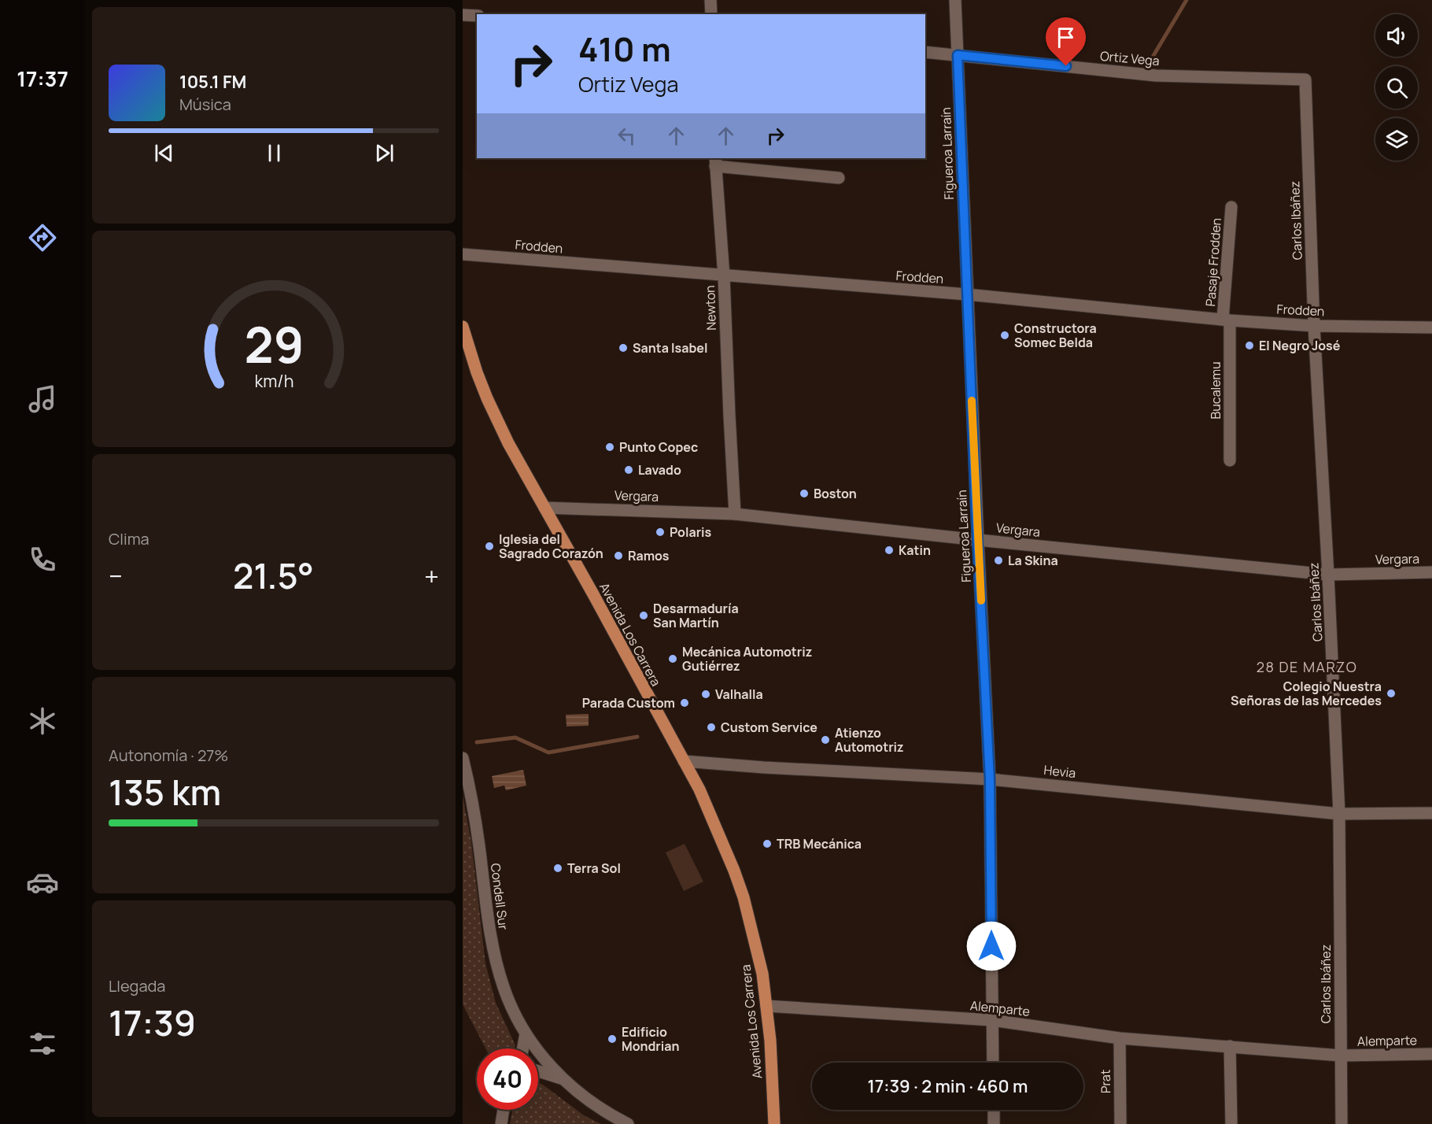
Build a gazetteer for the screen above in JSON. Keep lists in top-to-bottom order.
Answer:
{
  "streets": {
    "main road": ["Avenida Los Carrera"],
    "street": [
      "Ortiz Vega",
      "Figueroa Larraín",
      "Carlos Ibáñez",
      "Frodden",
      "Pasaje Frodden",
      "Newton",
      "Bucalemu",
      "Vergara",
      "Hevia",
      "Condell Sur",
      "Alemparte",
      "Prat"
    ]
  },
  "crossings": [
    ["Ortiz Vega", "Figueroa Larraín"],
    ["Ortiz Vega", "Carlos Ibáñez"],
    ["Figueroa Larraín", "Frodden"],
    ["Figueroa Larraín", "Vergara"],
    ["Figueroa Larraín", "Hevia"],
    ["Figueroa Larraín", "Alemparte"],
    ["Carlos Ibáñez", "Frodden"],
    ["Carlos Ibáñez", "Vergara"],
    ["Carlos Ibáñez", "Hevia"],
    ["Carlos Ibáñez", "Alemparte"],
    ["Frodden", "Pasaje Frodden"],
    ["Frodden", "Newton"],
    ["Frodden", "Bucalemu"],
    ["Pasaje Frodden", "Bucalemu"],
    ["Newton", "Vergara"],
    ["Vergara", "Avenida Los Carrera"],
    ["Avenida Los Carrera", "Hevia"],
    ["Avenida Los Carrera", "Alemparte"],
    ["Alemparte", "Prat"]
  ],
  "districts": ["28 DE MARZO"],
  "places": [
    "Constructora Somec Belda",
    "El Negro José",
    "Santa Isabel",
    "Punto Copec",
    "Lavado",
    "Boston",
    "Polaris",
    "Iglesia del Sagrado Corazón",
    "Katin",
    "Ramos",
    "La Skina",
    "Desarmaduría San Martín",
    "Mecánica Automotriz Gutiérrez",
    "Colegio Nuestra Señoras de las Mercedes",
    "Valhalla",
    "Parada Custom",
    "Custom Service",
    "Atienzo Automotriz",
    "TRB Mecánica",
    "Terra Sol",
    "Edificio Mondrian"
  ],
  "page": {
    "tabs": "17:37",
    "turn": ["410 m", "Ortiz Vega"],
    "song": ["105.1 FM", "Música"],
    "tile": [
      "Clima",
      ["Autonomía · 27%", "135 km"],
      ["Llegada", "17:39"]
    ],
    "heat": ["−", "21.5°", "+"],
    "limit": "40",
    "trip": "17:39 · 2 min · 460 m",
    "gauge": ["29", "km/h"]
  }
}
